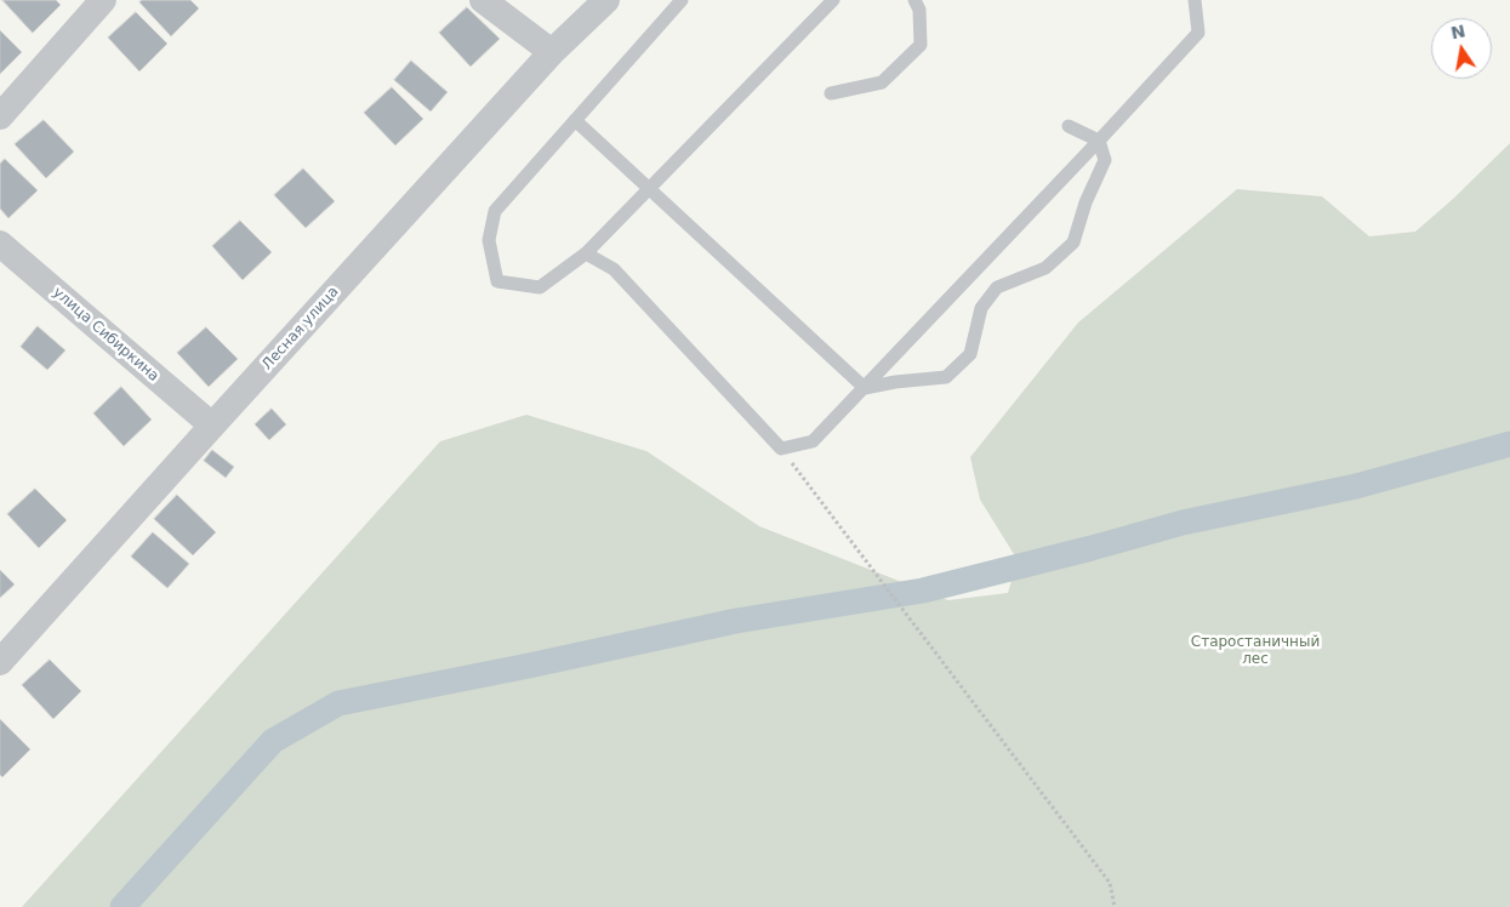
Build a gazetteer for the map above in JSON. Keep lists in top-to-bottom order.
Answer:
{
  "streets": {
    "street": ["Лесная улица", "улица Сибиркина"]
  },
  "crossings": [
    ["Лесная улица", "улица Сибиркина"]
  ],
  "parks": ["Старостаничный лес"],
  "north": "top"
}
